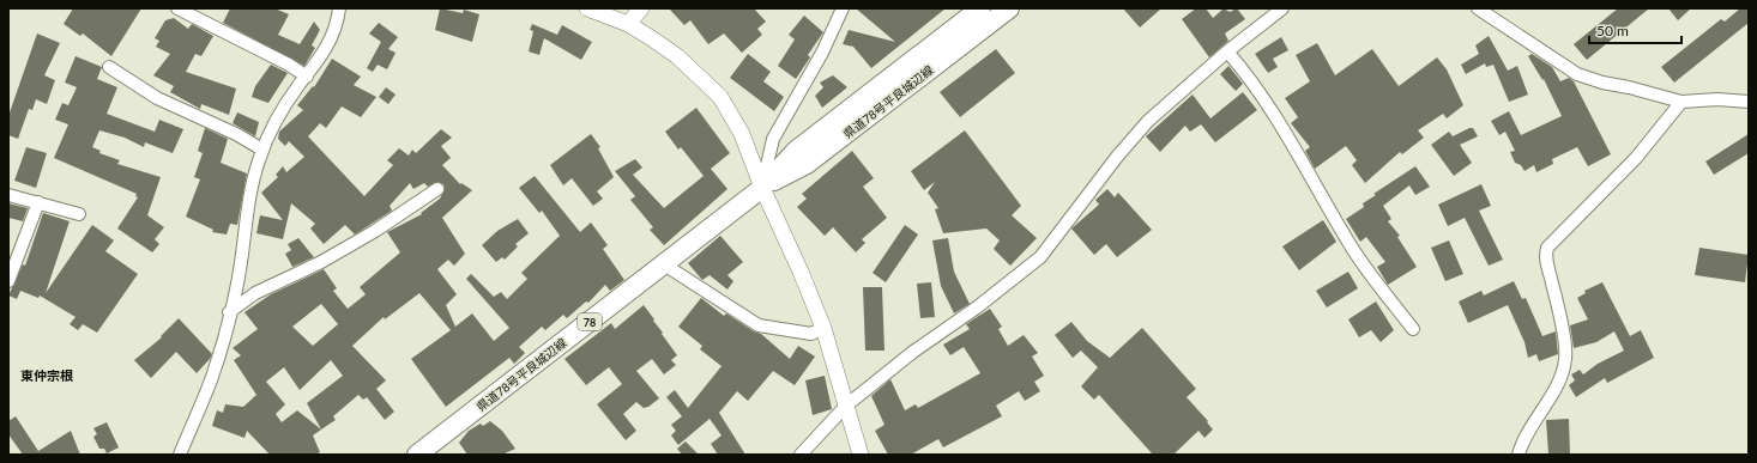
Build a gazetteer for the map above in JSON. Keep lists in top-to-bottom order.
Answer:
{
  "streets": {
    "main road": ["県道78号平良城辺線", "78"]
  },
  "districts": ["東仲宗根"],
  "scale_bar": "50 m"
}
